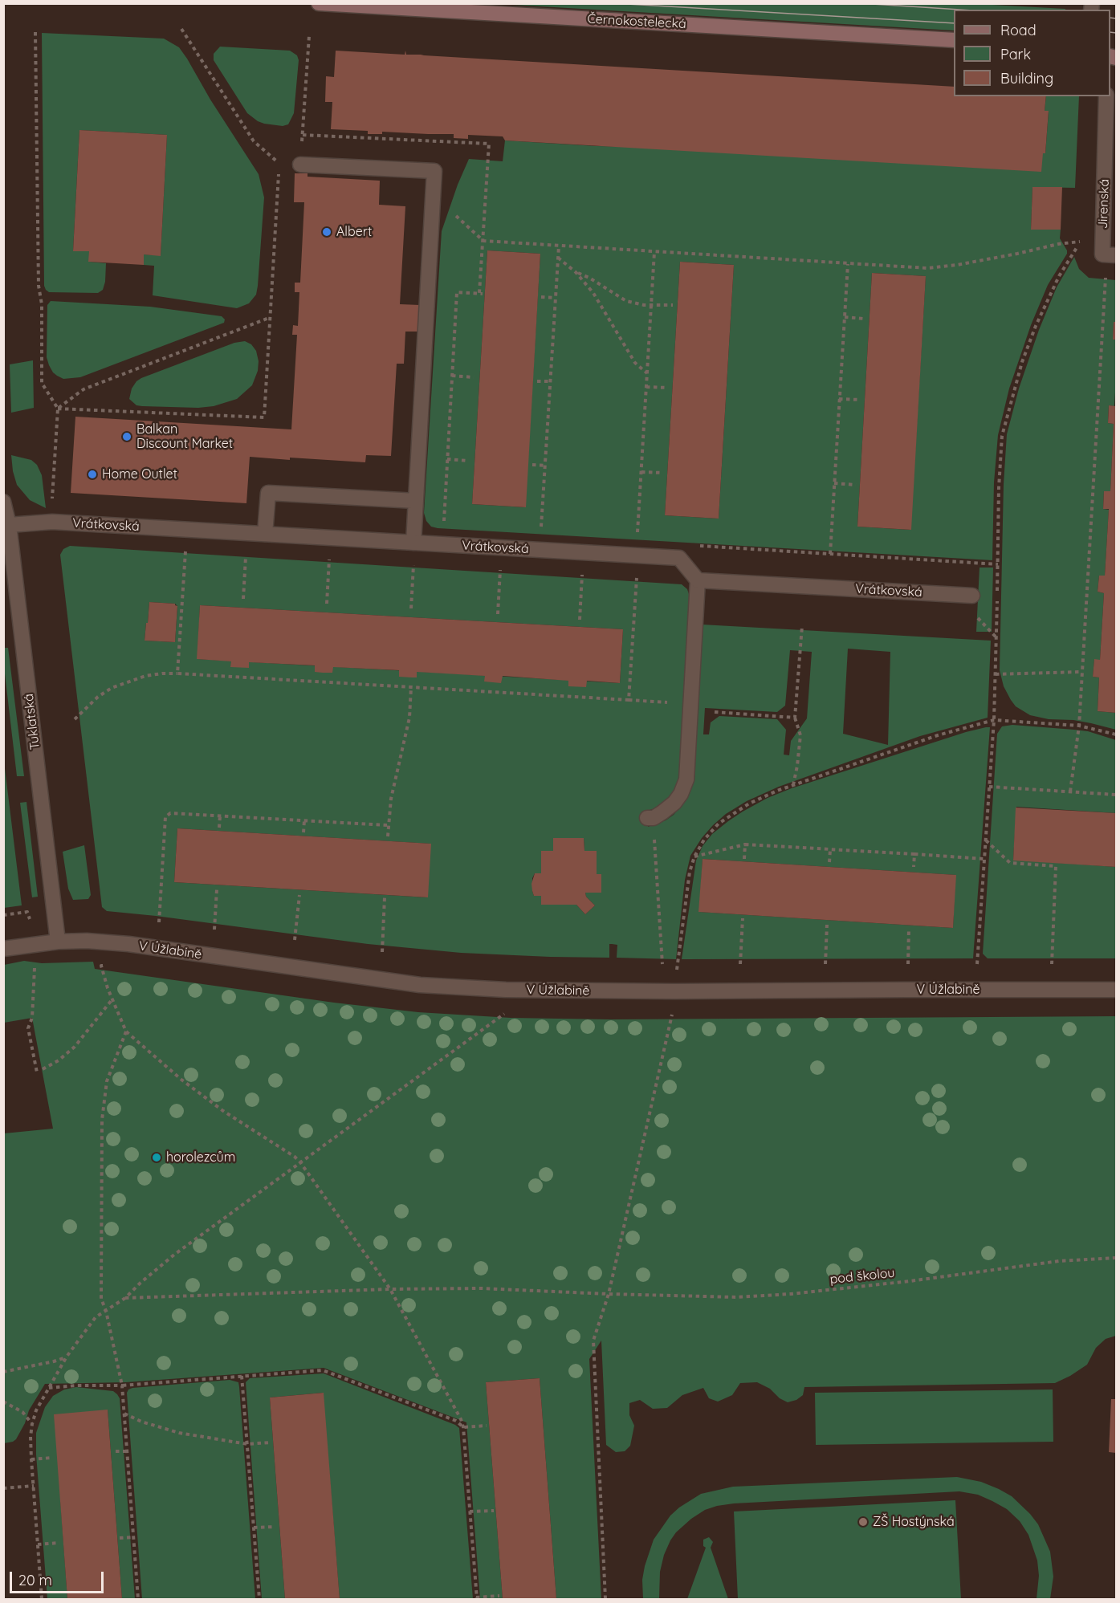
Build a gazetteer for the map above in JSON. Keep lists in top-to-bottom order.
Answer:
{
  "streets": {
    "main road": ["Černokostelecká"],
    "street": [
      "Jirenská",
      "Vrátkovská",
      "Tuklatská",
      "V Úžlabině"
    ],
    "path": ["pod školou"]
  },
  "crossings": [
    ["Vrátkovská", "Tuklatská"],
    ["Tuklatská", "V Úžlabině"]
  ],
  "places": [
    "Albert",
    "Balkan Discount Market",
    "Home Outlet",
    "horolezcům",
    "ZŠ Hostýnská"
  ],
  "legend": ["Road", "Park", "Building"],
  "scale_bar": "20 m"
}
